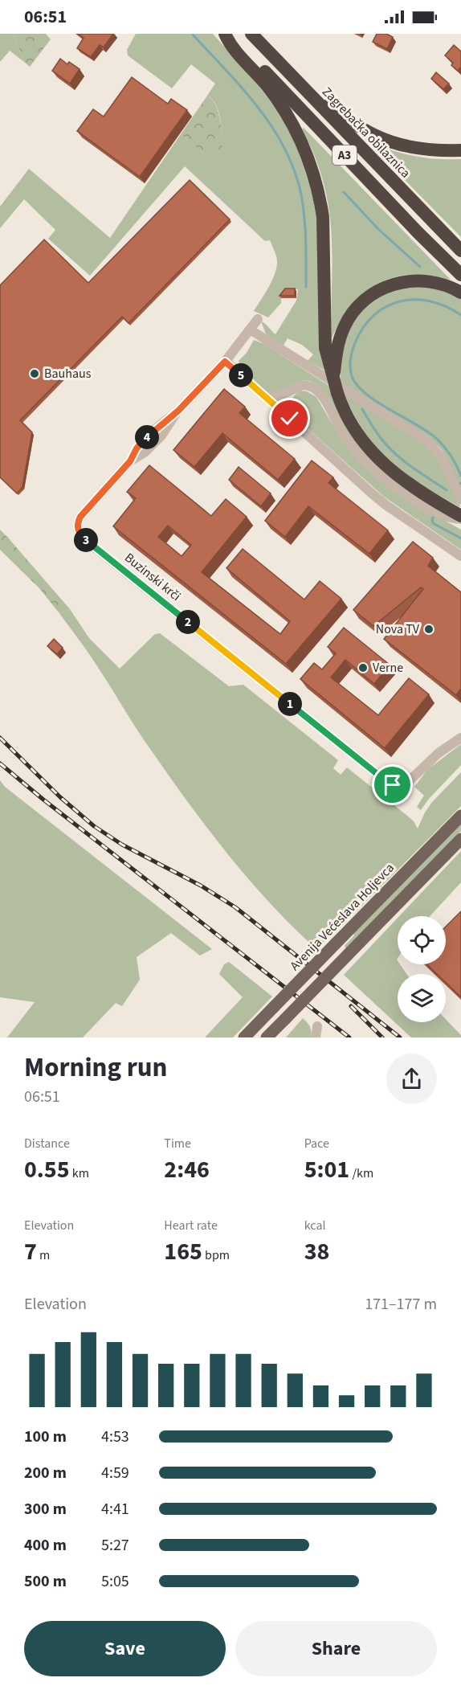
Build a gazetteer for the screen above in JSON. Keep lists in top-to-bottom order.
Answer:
{
  "streets": {
    "highway": ["Zagrebačka obilaznica", "A3"],
    "main road": ["Avenija Većeslava Holjevca"],
    "street": ["Buzinski krči"]
  },
  "places": ["Bauhaus", "Nova TV", "Verne"],
  "page": {
    "status": "06:51",
    "pins": [
      "5",
      "4",
      "3",
      "2",
      "1"
    ],
    "heading": ["Morning run", "06:51"],
    "stats": [
      ["Distance", "0.55 km"],
      ["Time", "2:46"],
      ["Pace", "5:01 /km"],
      ["Elevation", "7 m"],
      ["Heart rate", "165 bpm"],
      ["kcal", "38"]
    ],
    "chart": ["Elevation", "171–177 m"],
    "list": [
      {
        "name": "100 m",
        "note": "4:53"
      },
      {
        "name": "200 m",
        "note": "4:59"
      },
      {
        "name": "300 m",
        "note": "4:41"
      },
      {
        "name": "400 m",
        "note": "5:27"
      },
      {
        "name": "500 m",
        "note": "5:05"
      }
    ],
    "buttons": ["Save", "Share"]
  }
}
